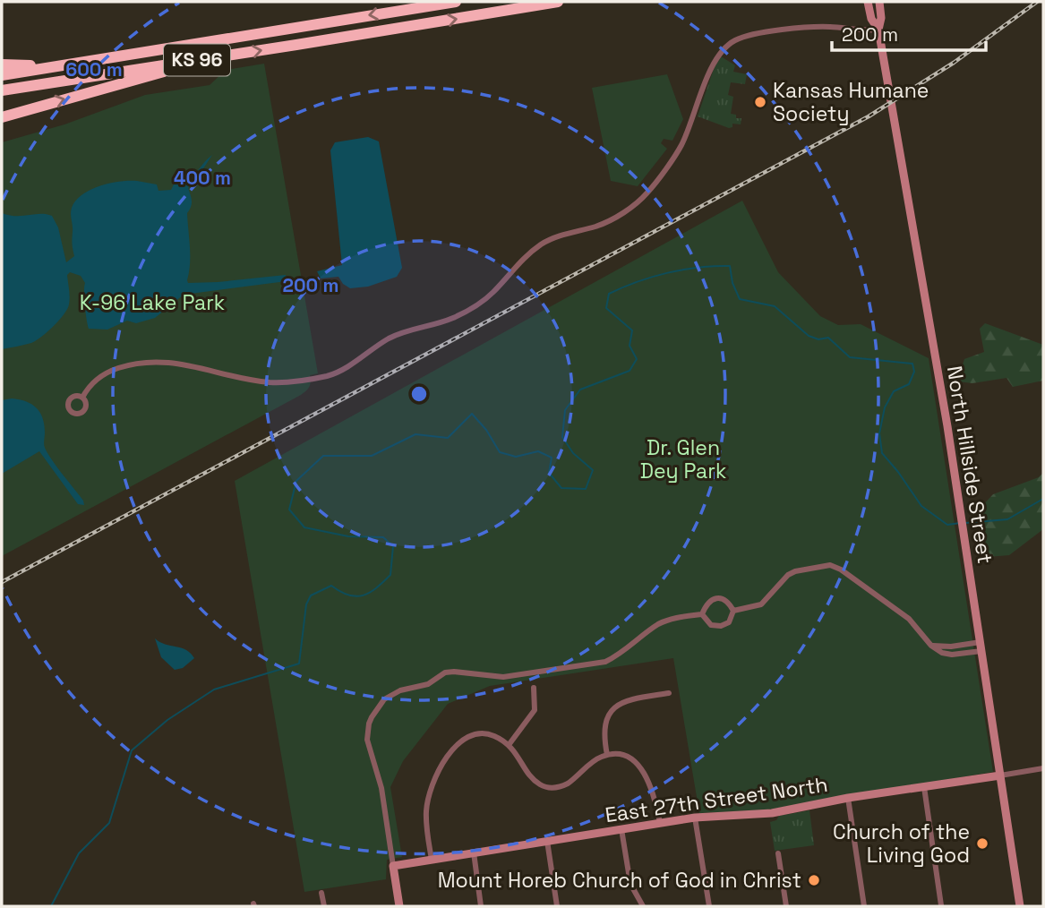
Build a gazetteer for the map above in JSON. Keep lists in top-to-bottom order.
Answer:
{
  "streets": {
    "highway": ["KS 96"],
    "main road": ["North Hillside Street", "East 27th Street North"]
  },
  "crossings": [
    ["North Hillside Street", "East 27th Street North"]
  ],
  "parks": ["K-96 Lake Park", "Dr. Glen Dey Park"],
  "places": ["Kansas Humane Society", "Church of the Living God", "Mount Horeb Church of God in Christ"],
  "scale_bar": "200 m",
  "rings": ["600 m", "400 m", "200 m"]
}
